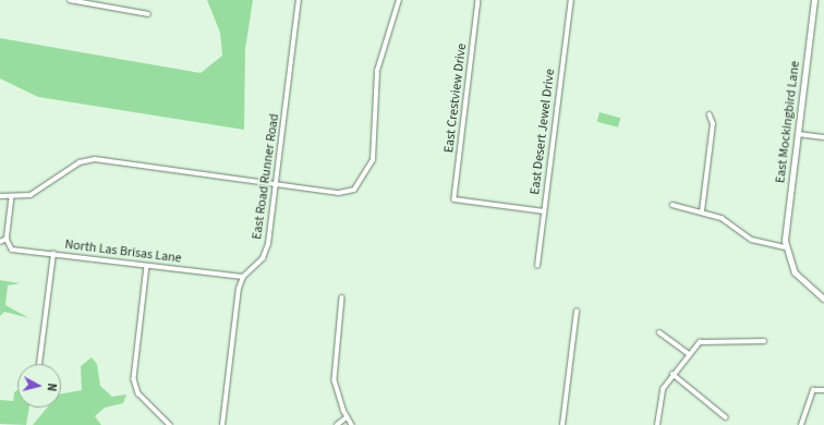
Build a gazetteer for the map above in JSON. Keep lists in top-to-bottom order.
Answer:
{
  "streets": {
    "street": [
      "East Crestview Drive",
      "East Mockingbird Lane",
      "East Desert Jewel Drive",
      "East Road Runner Road",
      "North Las Brisas Lane"
    ]
  },
  "crossings": [
    ["East Crestview Drive", "East Desert Jewel Drive"],
    ["East Road Runner Road", "North Las Brisas Lane"]
  ],
  "north": "right"
}
